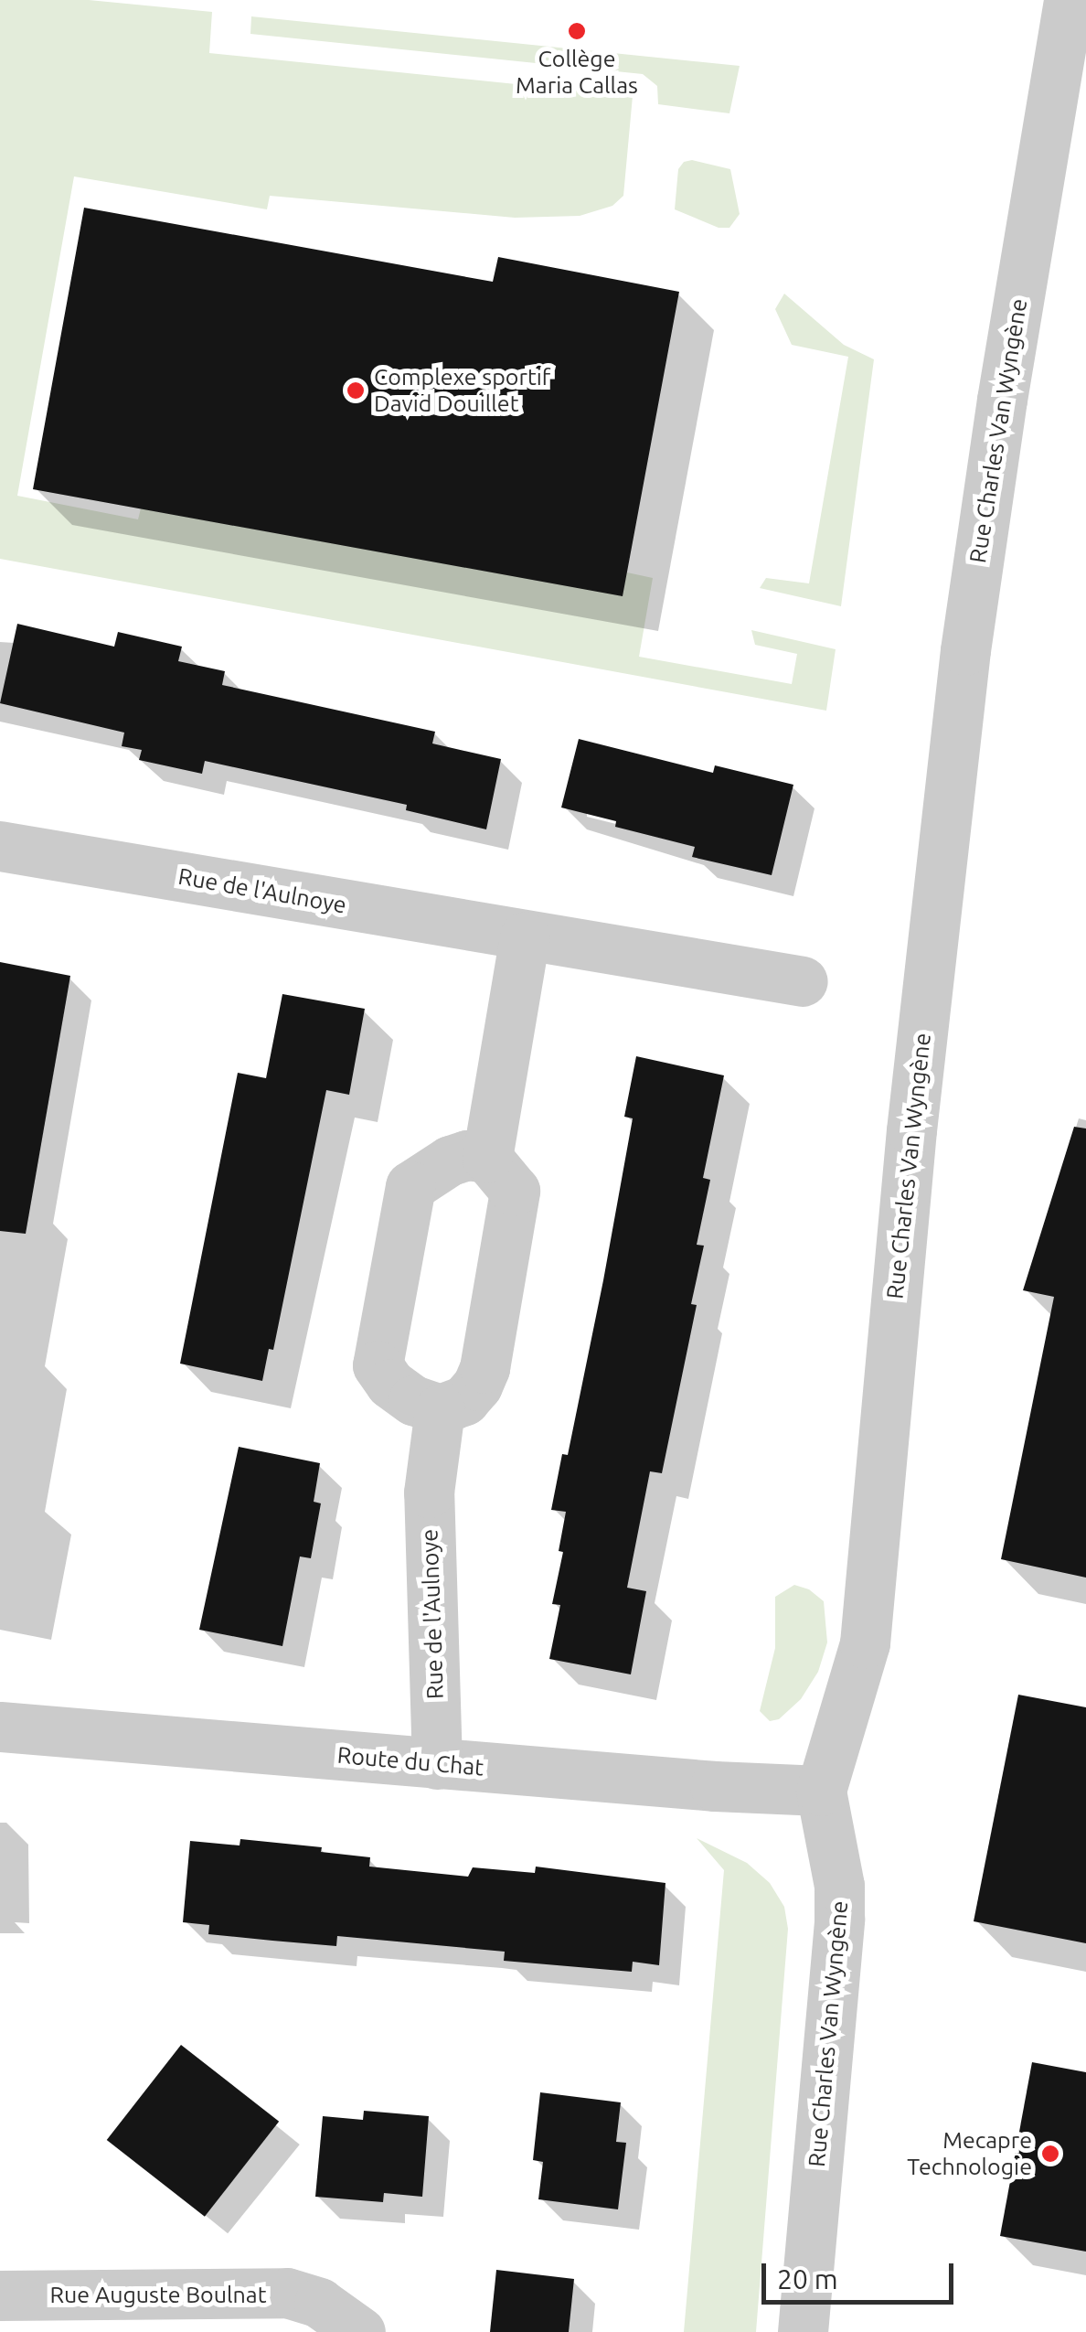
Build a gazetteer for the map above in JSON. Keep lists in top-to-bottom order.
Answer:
{
  "streets": {
    "street": [
      "Rue Charles Van Wyngène",
      "Rue de l'Aulnoye",
      "Route du Chat",
      "Rue Auguste Boulnat"
    ]
  },
  "crossings": [
    ["Rue Charles Van Wyngène", "Route du Chat"],
    ["Rue de l'Aulnoye", "Route du Chat"]
  ],
  "places": ["Collège Maria Callas", "Complexe sportif David Douillet", "Mecapre Technologie"],
  "scale_bar": "20 m"
}
